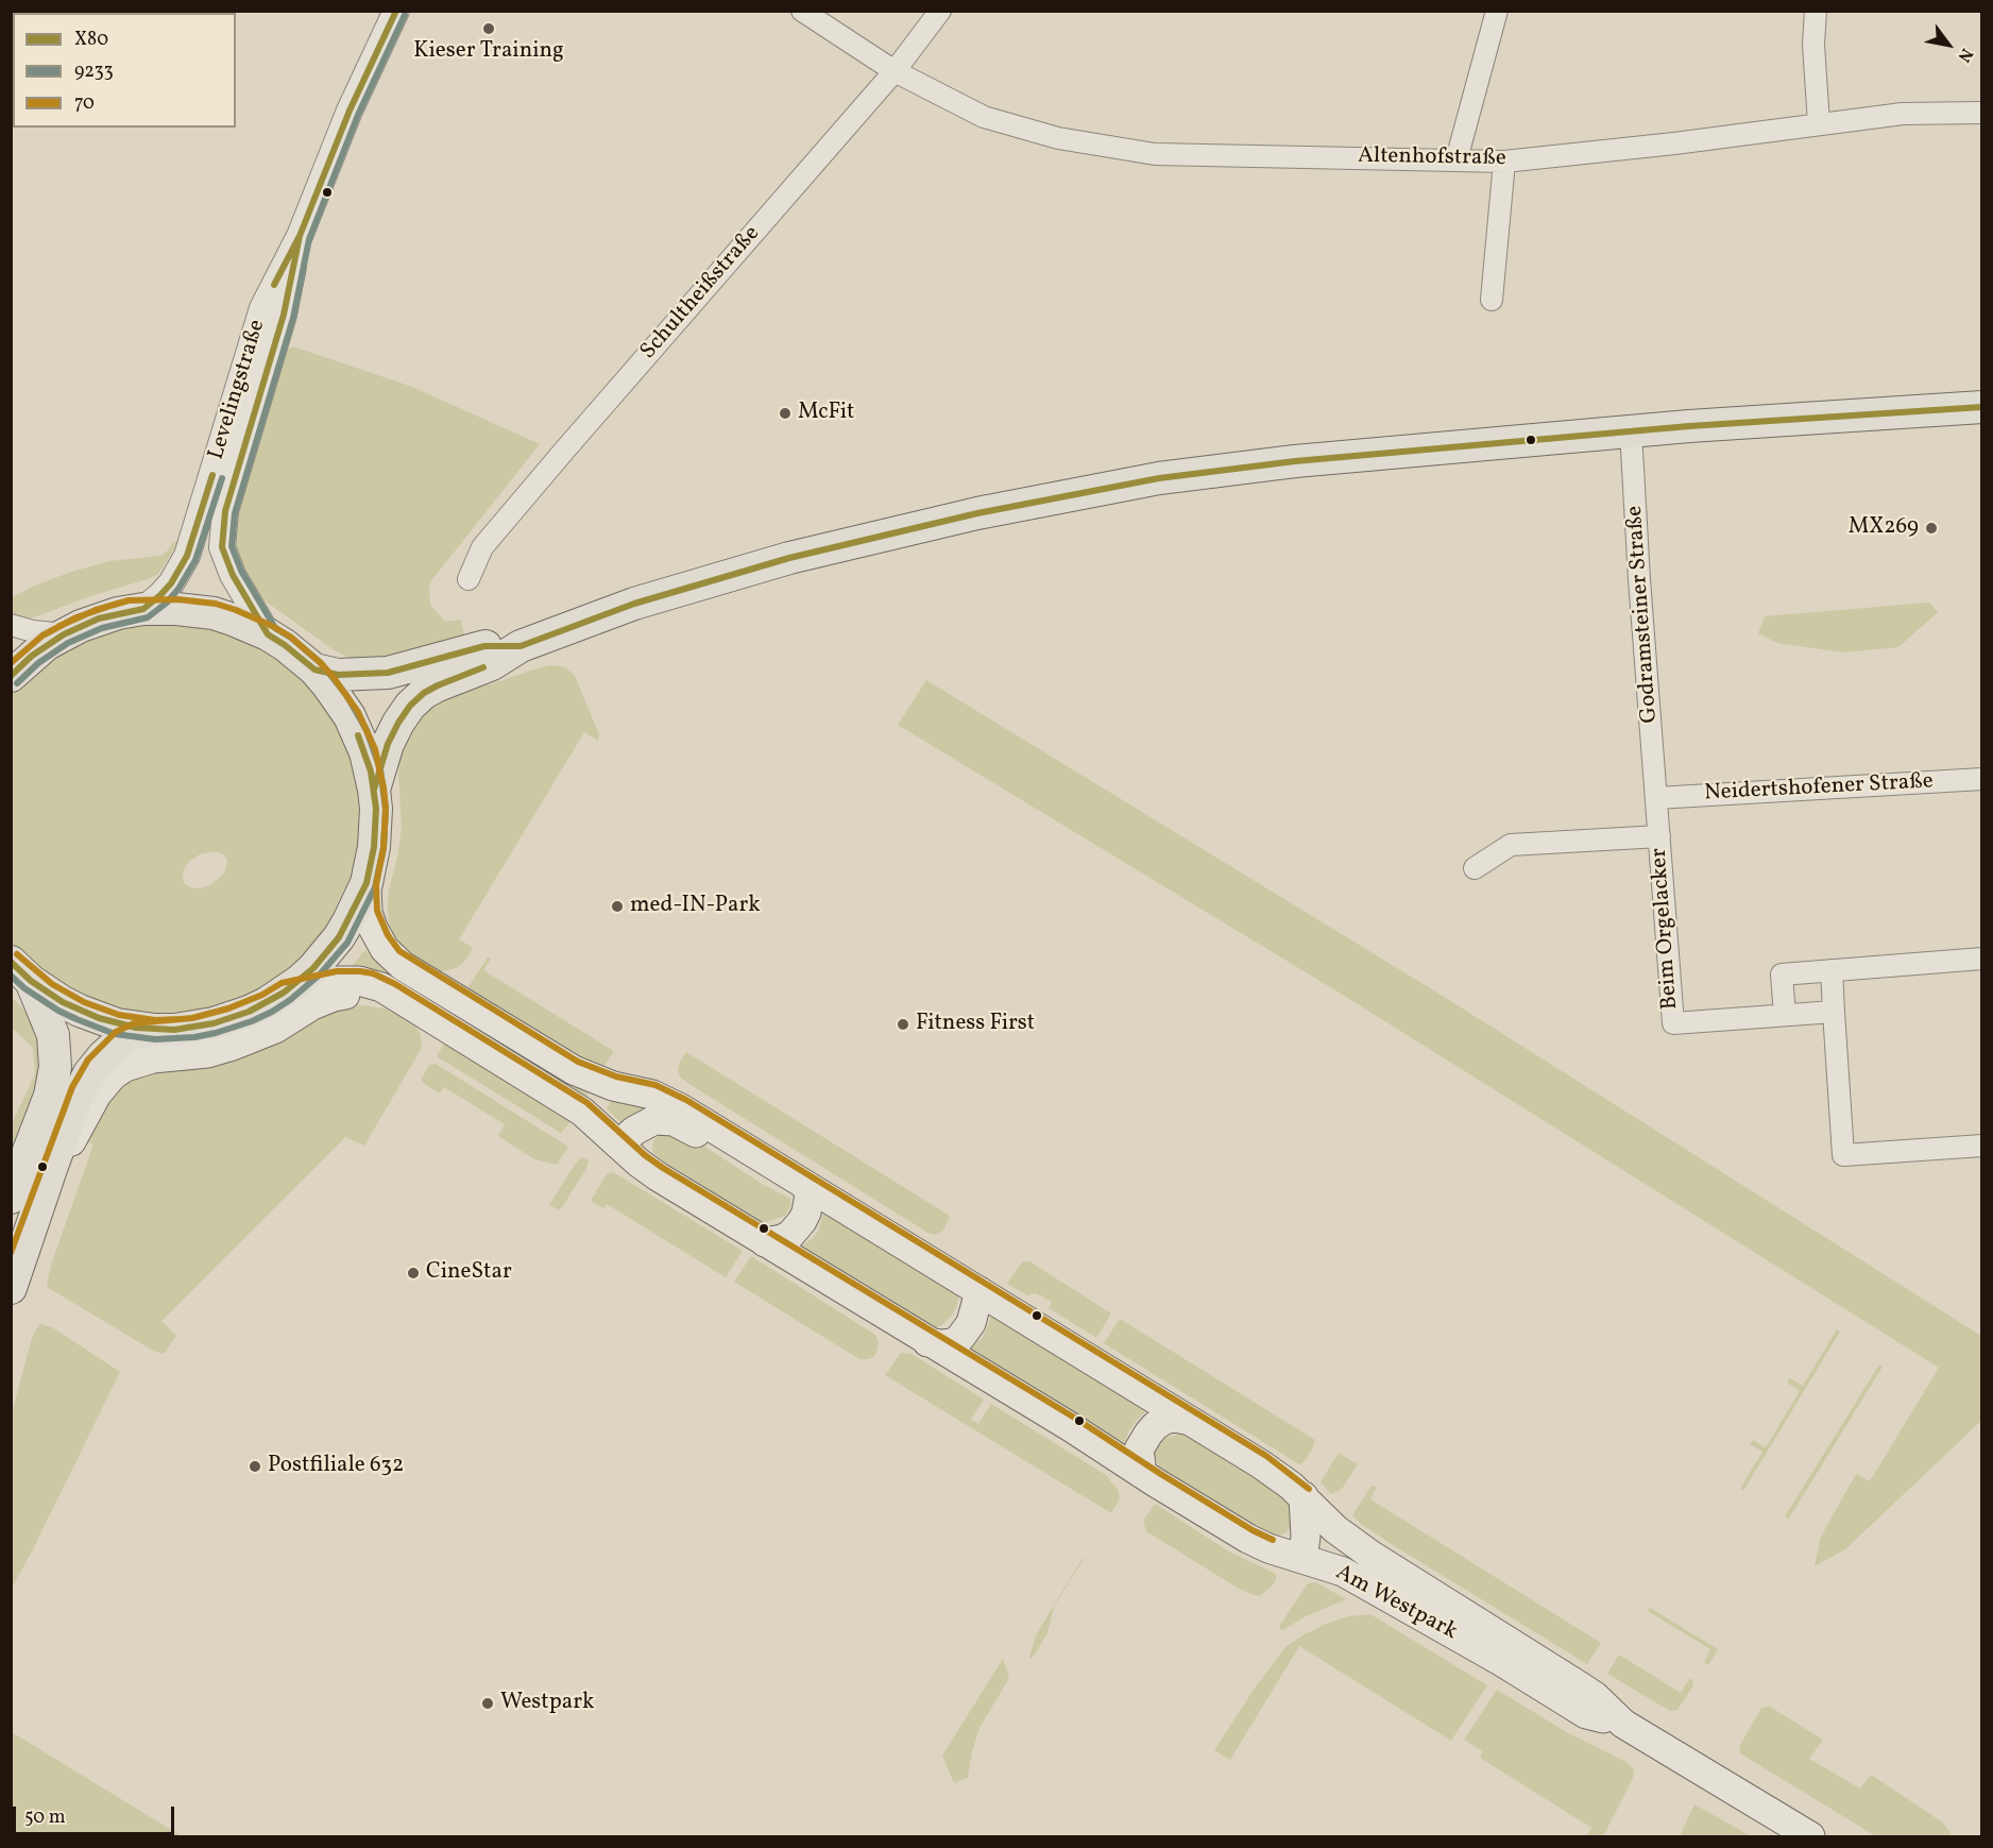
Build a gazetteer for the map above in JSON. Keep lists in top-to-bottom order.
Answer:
{
  "streets": {
    "main road": ["Am Westpark"],
    "street": [
      "Altenhofstraße",
      "Schultheißstraße",
      "Levelingstraße",
      "Godramsteiner Straße",
      "Neidertshofener Straße",
      "Beim Orgelacker"
    ]
  },
  "crossings": [
    ["Altenhofstraße", "Schultheißstraße"],
    ["Godramsteiner Straße", "Neidertshofener Straße"],
    ["Godramsteiner Straße", "Beim Orgelacker"],
    ["Neidertshofener Straße", "Beim Orgelacker"]
  ],
  "places": [
    "Kieser Training",
    "McFit",
    "MX269",
    "med-IN-Park",
    "Fitness First",
    "CineStar",
    "Postfiliale 632",
    "Westpark"
  ],
  "lines": ["transit line X80", "transit line 9233", "transit line 70"],
  "legend": ["X80", "9233", "70"],
  "scale_bar": "50 m",
  "north": "bottom right"
}
